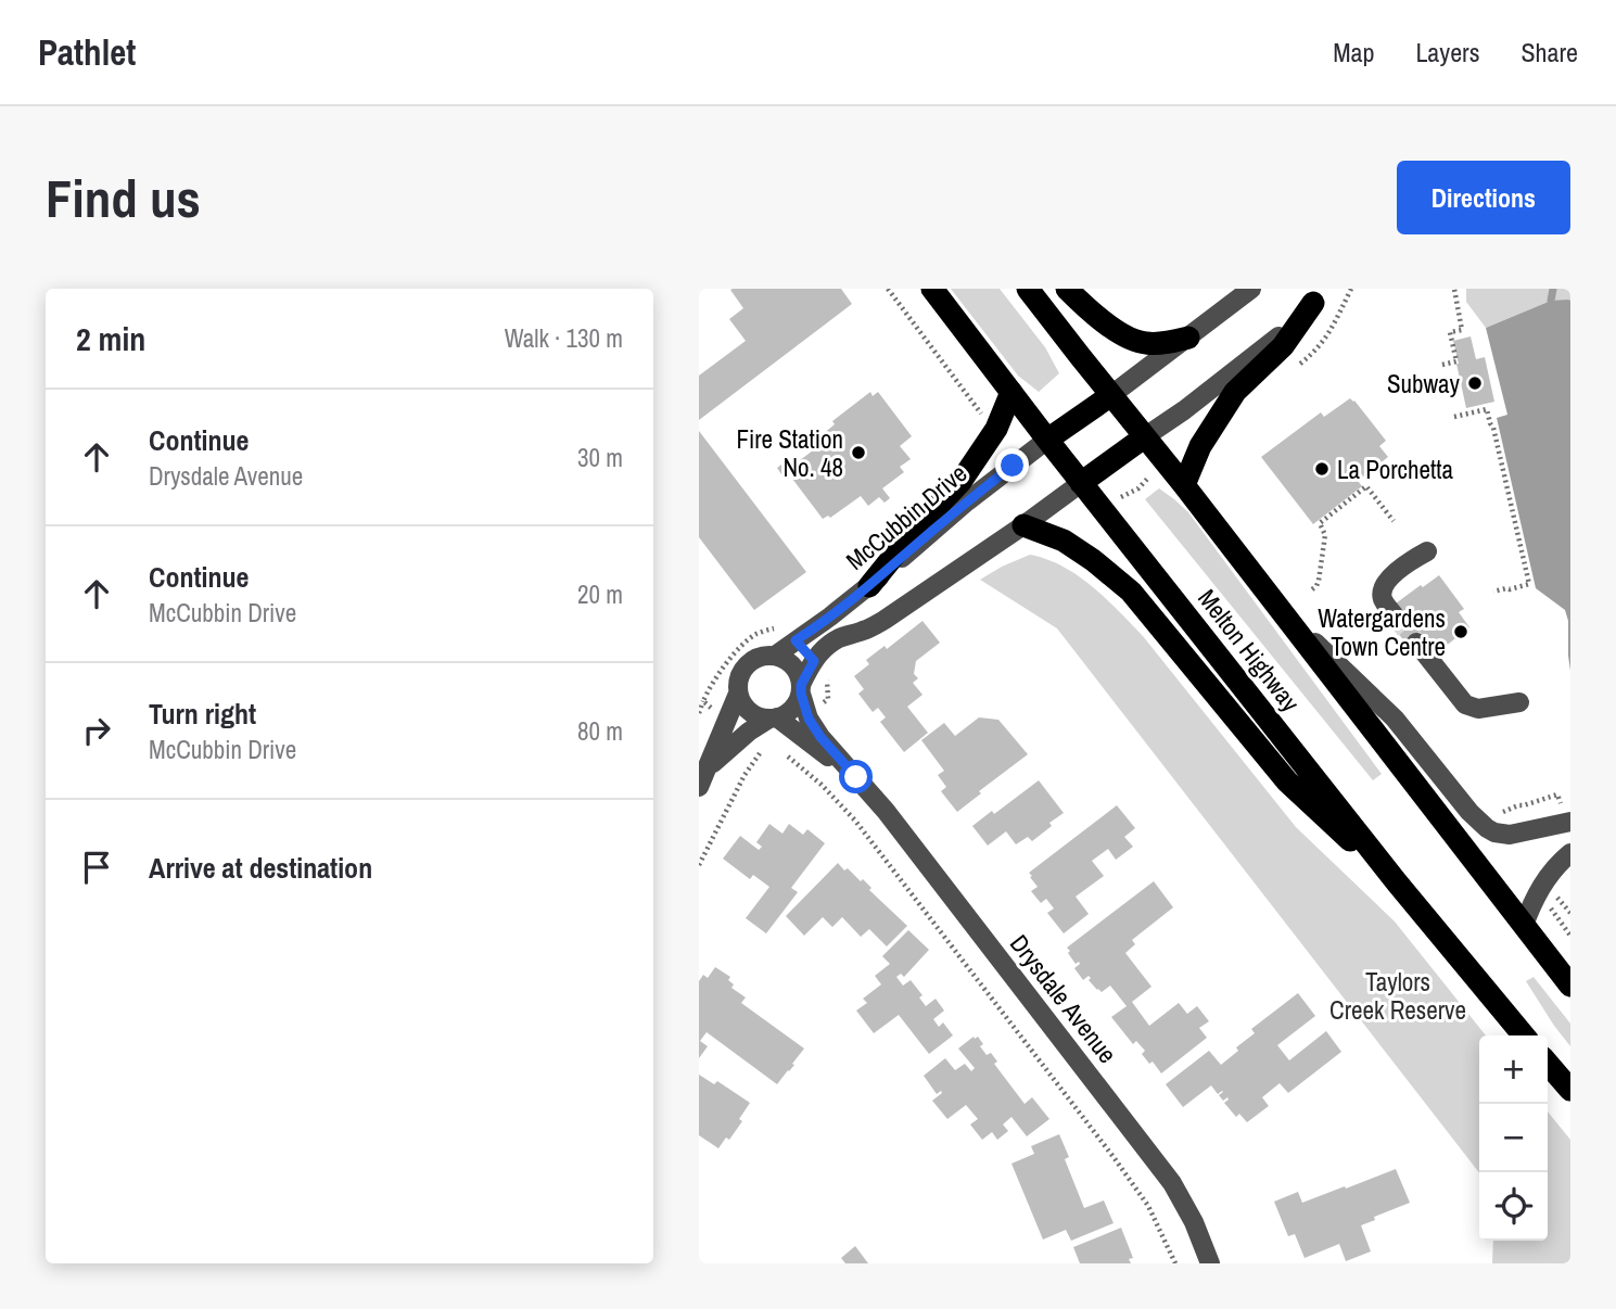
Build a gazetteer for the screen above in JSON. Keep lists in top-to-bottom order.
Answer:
{
  "streets": {
    "highway": ["McCubbin Drive", "Melton Highway"],
    "street": ["Drysdale Avenue"]
  },
  "crossings": [
    ["McCubbin Drive", "Melton Highway"],
    ["McCubbin Drive", "Drysdale Avenue"]
  ],
  "parks": ["Taylors Creek Reserve"],
  "places": [
    "Subway",
    "Fire Station No. 48",
    "La Porchetta",
    "Watergardens Town Centre"
  ],
  "page": {
    "header": "Pathlet",
    "nav": ["Map", "Layers", "Share"],
    "buttons": "Directions",
    "title": "Find us",
    "heading": ["2 min", "Walk · 130 m"],
    "list": [
      ["Continue", "Drysdale Avenue", "30 m"],
      ["Continue", "McCubbin Drive", "20 m"],
      ["Turn right", "McCubbin Drive", "80 m"],
      "Arrive at destination"
    ],
    "map_buttons": ["+", "−"]
  }
}
